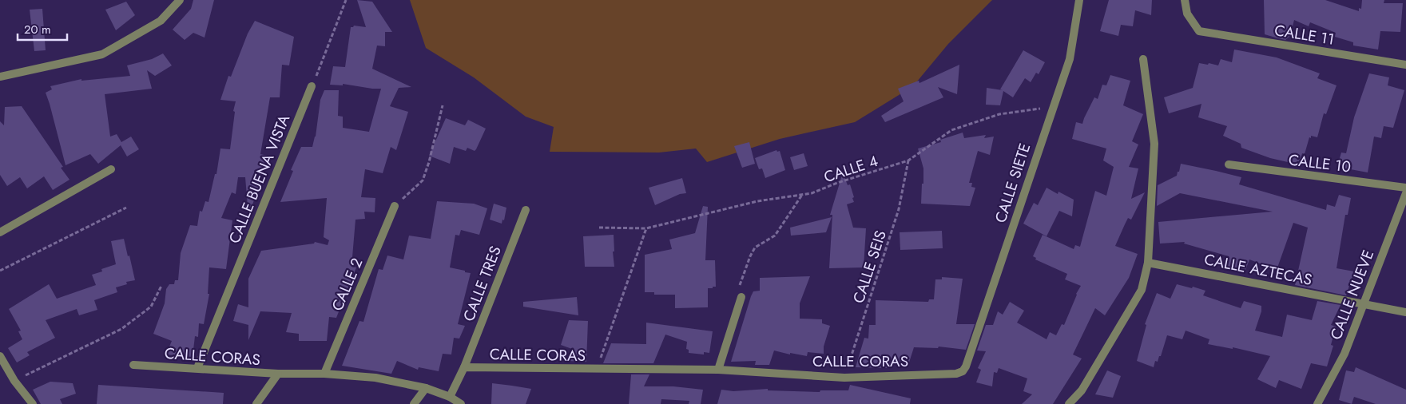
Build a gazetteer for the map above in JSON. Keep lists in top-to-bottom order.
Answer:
{
  "streets": {
    "street": [
      "CALLE 11",
      "CALLE 10",
      "CALLE BUENA VISTA",
      "CALLE SIETE",
      "CALLE AZTECAS",
      "CALLE TRES",
      "CALLE 2",
      "CALLE NUEVE",
      "CALLE CORAS"
    ],
    "path": ["CALLE 4", "CALLE SEIS"]
  },
  "crossings": [
    ["CALLE 4", "CALLE SIETE"],
    ["CALLE 4", "CALLE SEIS"],
    ["CALLE BUENA VISTA", "CALLE CORAS"],
    ["CALLE SIETE", "CALLE CORAS"],
    ["CALLE SEIS", "CALLE CORAS"],
    ["CALLE AZTECAS", "CALLE NUEVE"],
    ["CALLE TRES", "CALLE CORAS"],
    ["CALLE 2", "CALLE CORAS"]
  ],
  "scale_bar": "20 m"
}
